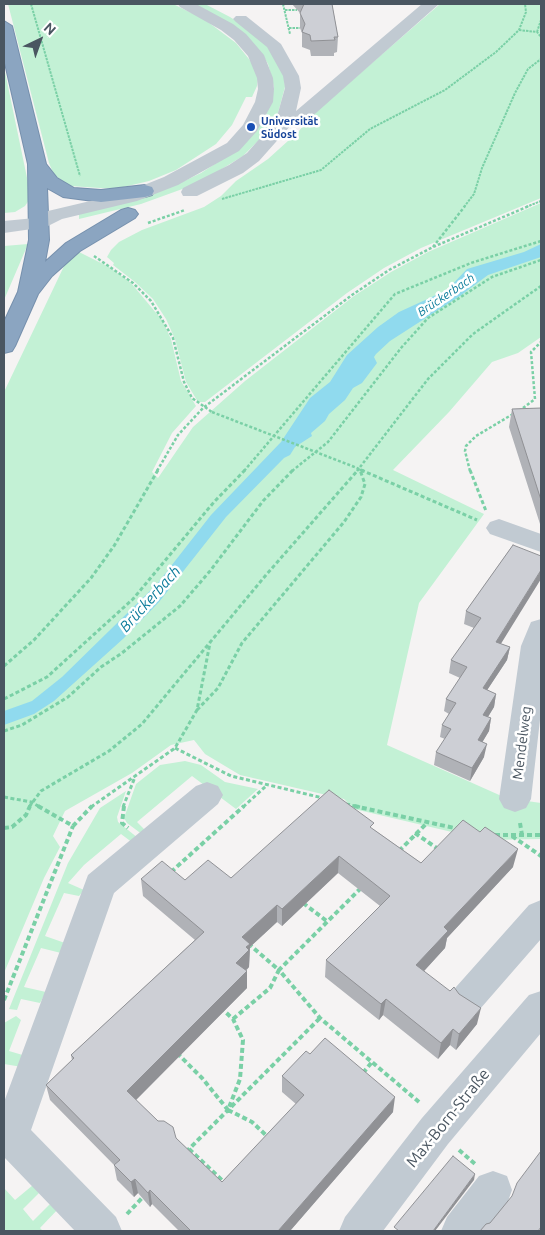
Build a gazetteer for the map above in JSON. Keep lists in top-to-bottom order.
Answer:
{
  "streets": {
    "street": ["Mendelweg", "Max-Born-Straße"]
  },
  "water": ["Brückerbach"],
  "places": ["Universität Südost"],
  "north": "top right"
}
